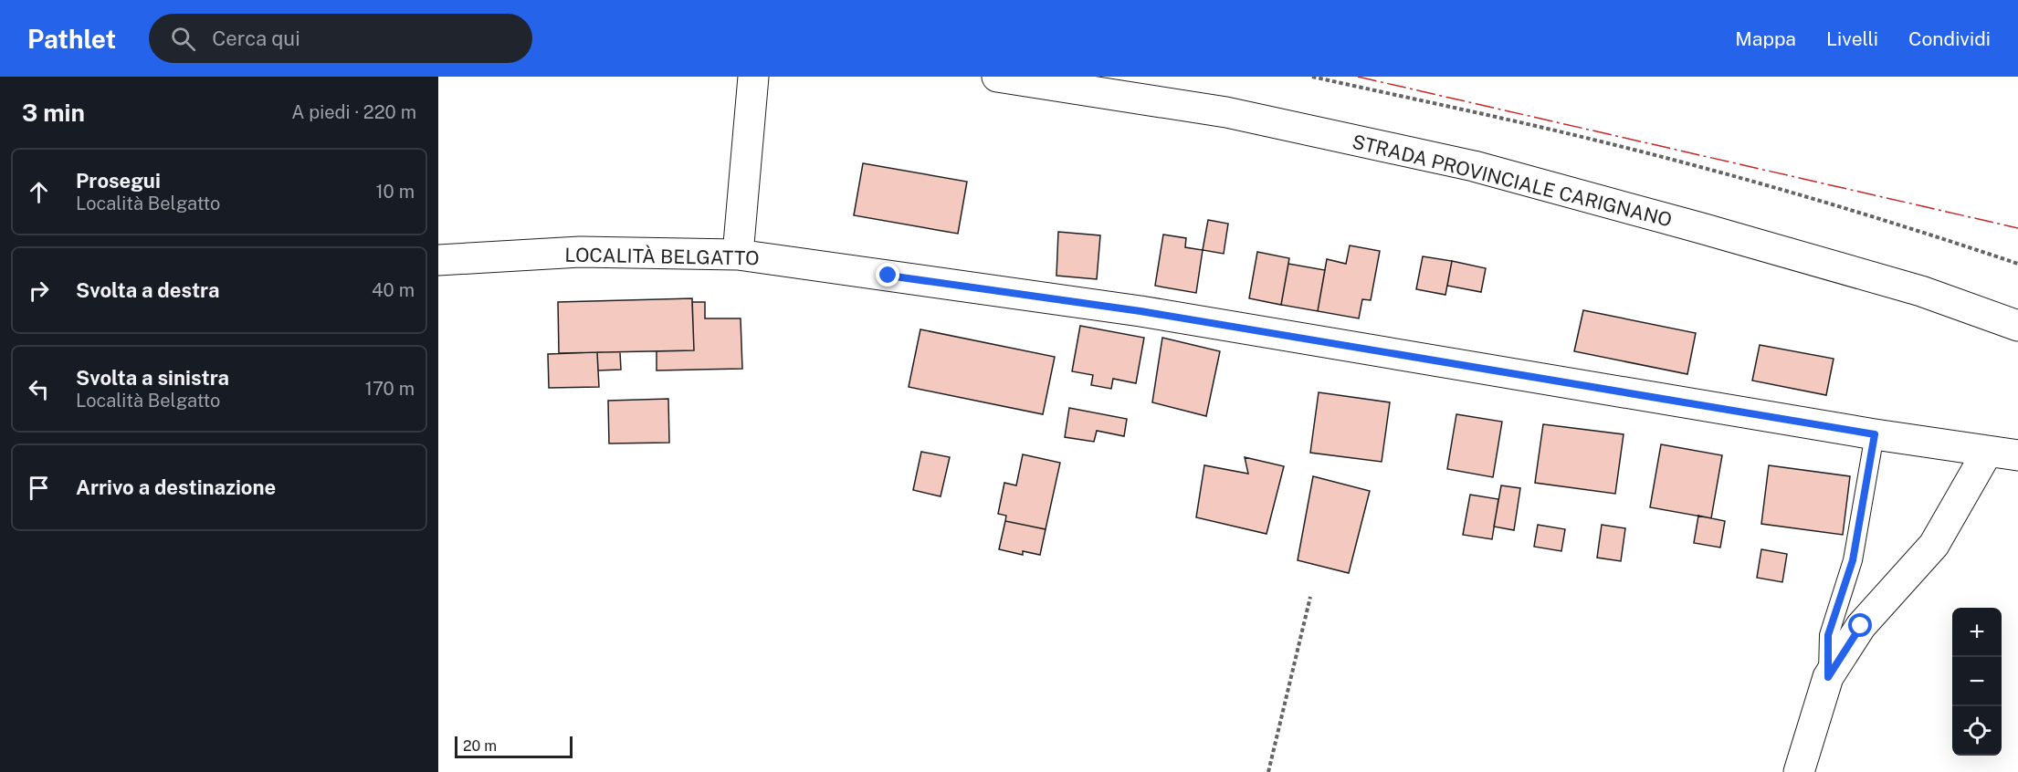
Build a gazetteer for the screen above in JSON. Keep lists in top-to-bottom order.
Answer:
{
  "streets": {
    "street": ["STRADA PROVINCIALE CARIGNANO", "LOCALITÀ BELGATTO"]
  },
  "scale_bar": "20 m",
  "page": {
    "header": "Pathlet",
    "search": "Cerca qui",
    "nav": ["Mappa", "Livelli", "Condividi"],
    "heading": ["3 min", "A piedi · 220 m"],
    "list": [
      ["Prosegui", "Località Belgatto", "10 m"],
      ["Svolta a destra", "40 m"],
      ["Svolta a sinistra", "Località Belgatto", "170 m"],
      "Arrivo a destinazione"
    ],
    "map_buttons": ["+", "−"],
    "scale": "20 m"
  }
}
